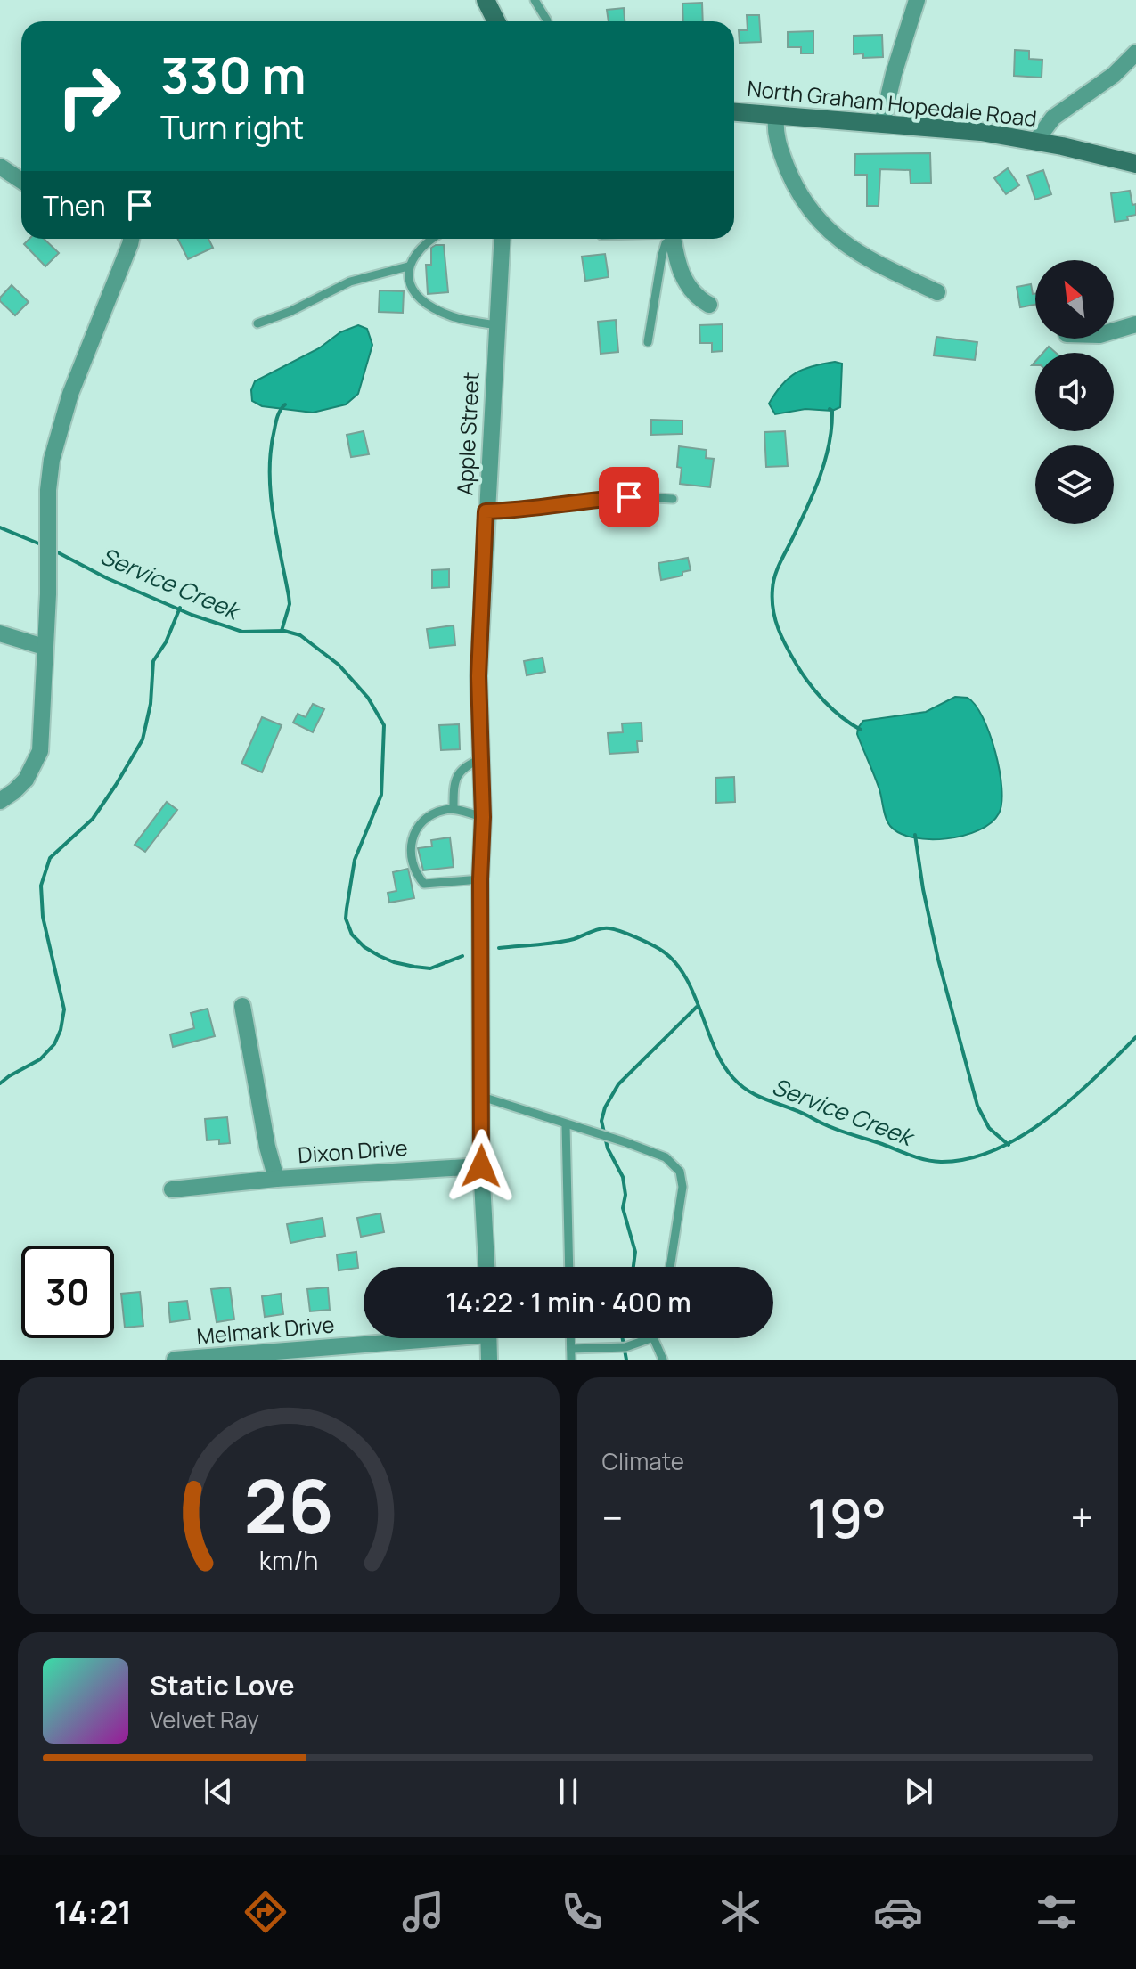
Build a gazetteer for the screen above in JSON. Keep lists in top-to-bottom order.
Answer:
{
  "streets": {
    "street": [
      "North Graham Hopedale Road",
      "Apple Street",
      "Dixon Drive",
      "Melmark Drive"
    ]
  },
  "crossings": [
    ["Apple Street", "Dixon Drive"]
  ],
  "water": ["Service Creek"],
  "north": "top left",
  "page": {
    "turn": ["330 m", "Turn right"],
    "then": "Then",
    "limit": "30",
    "trip": "14:22 · 1 min · 400 m",
    "tile": "Climate",
    "heat": ["−", "19°", "+"],
    "song": ["Static Love", "Velvet Ray"],
    "tabs": "14:21",
    "gauge": ["26", "km/h"]
  }
}
